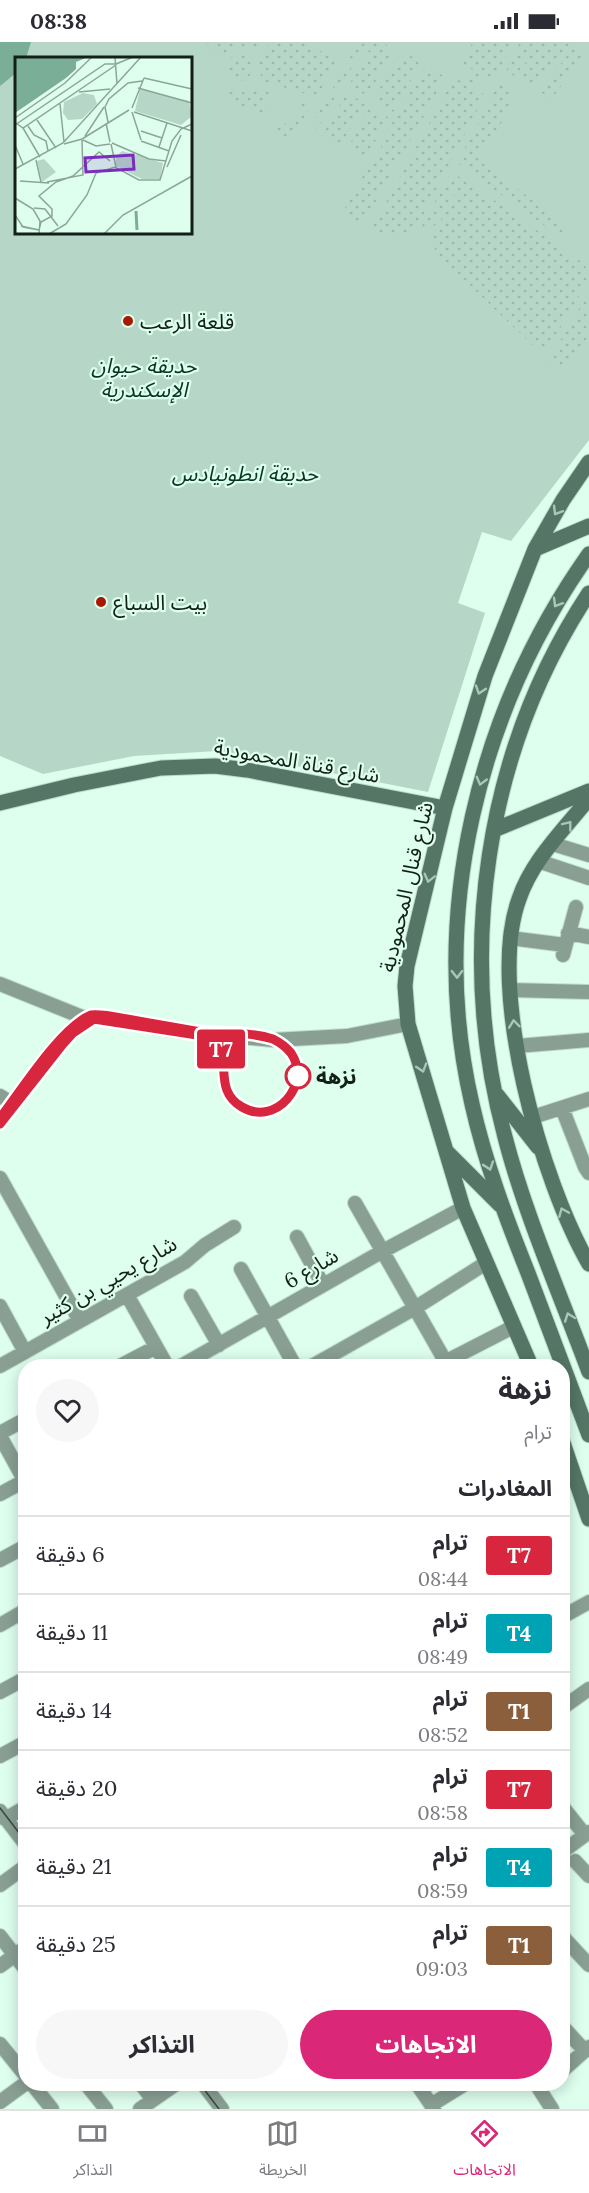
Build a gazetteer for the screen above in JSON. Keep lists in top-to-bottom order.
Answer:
{
  "streets": {
    "main road": ["شارع قناة المحمودية", "شارع قنال المحمودية"],
    "street": ["شارع 6", "شارع يحيي بن كثير"]
  },
  "crossings": [
    ["شارع قناة المحمودية", "شارع قنال المحمودية"],
    ["شارع قنال المحمودية", "شارع 6"]
  ],
  "parks": ["حديقة حيوان الإسكندرية", "حديقة انطونيادس"],
  "places": ["قلعة الرعب", "بيت السباع", "نزهة"],
  "lines": ["tram line T7"],
  "page": {
    "status": "08:38",
    "on_map": "T7",
    "heading": [
      ["نزهة", "ترام"],
      "المغادرات"
    ],
    "list": [
      {
        "mark": "T7",
        "name": "ترام",
        "note": "08:44",
        "value": "6 دقيقة"
      },
      {
        "mark": "T4",
        "name": "ترام",
        "note": "08:49",
        "value": "11 دقيقة"
      },
      {
        "mark": "T1",
        "name": "ترام",
        "note": "08:52",
        "value": "14 دقيقة"
      },
      {
        "mark": "T7",
        "name": "ترام",
        "note": "08:58",
        "value": "20 دقيقة"
      },
      {
        "mark": "T4",
        "name": "ترام",
        "note": "08:59",
        "value": "21 دقيقة"
      },
      {
        "mark": "T1",
        "name": "ترام",
        "note": "09:03",
        "value": "25 دقيقة"
      }
    ],
    "buttons": ["الاتجاهات", "التذاكر"],
    "tabs": ["الاتجاهات", "الخريطة", "التذاكر"]
  }
}
